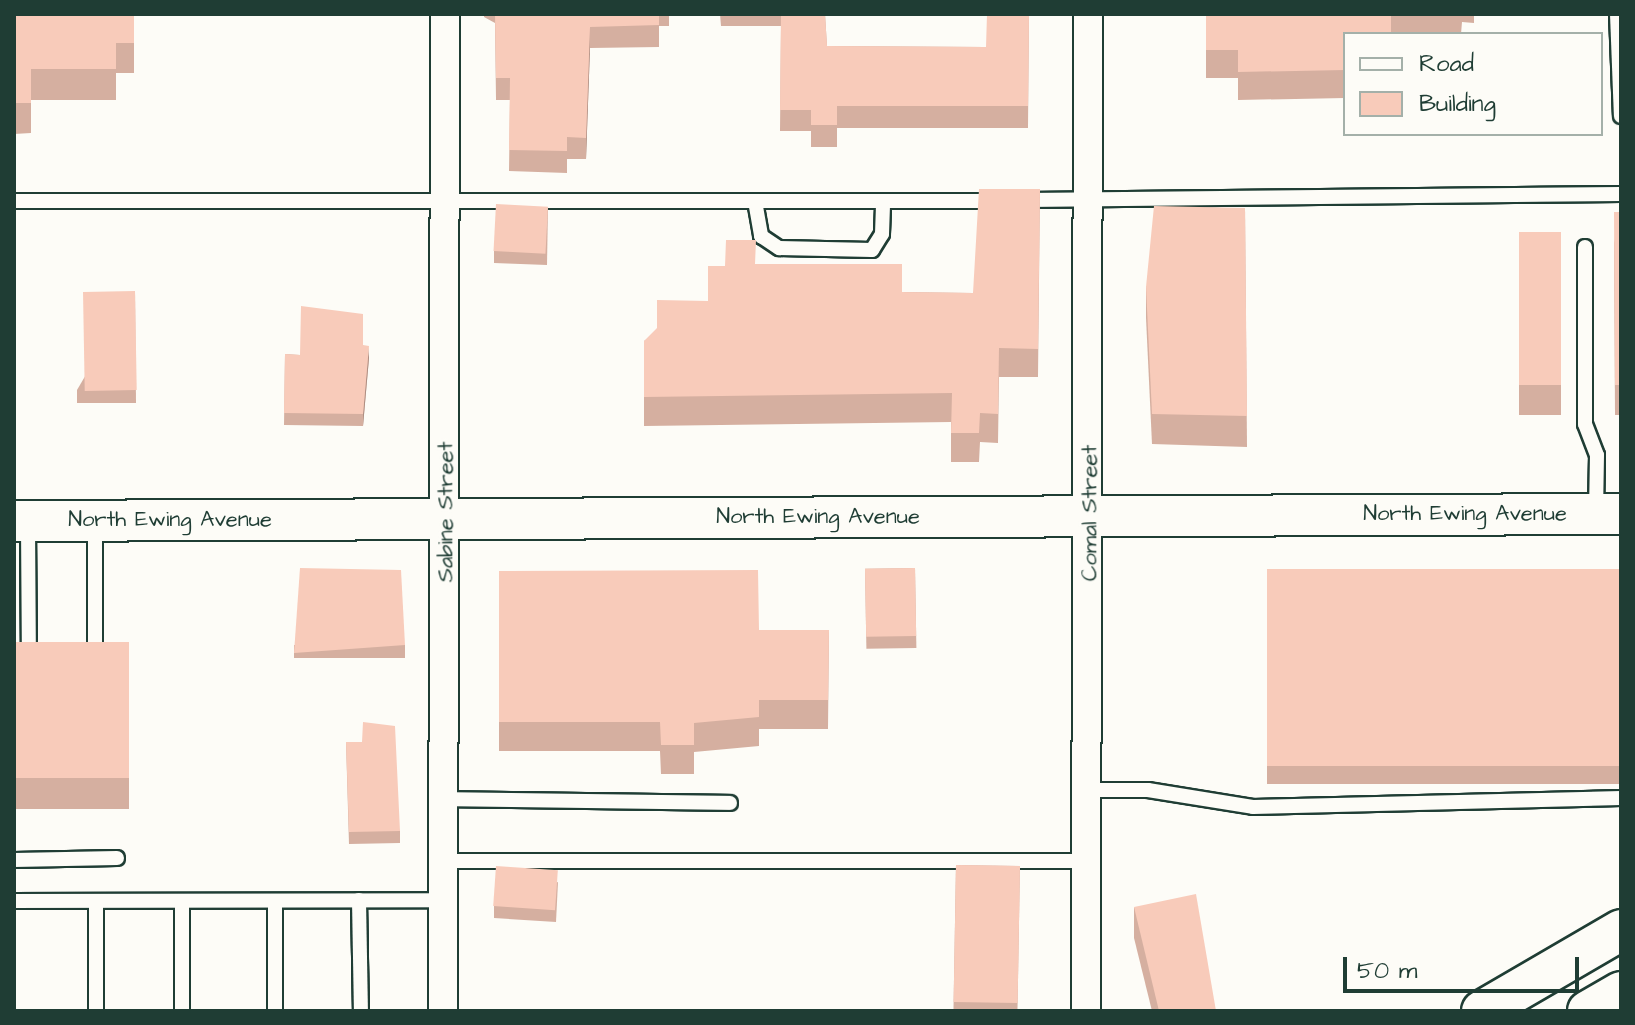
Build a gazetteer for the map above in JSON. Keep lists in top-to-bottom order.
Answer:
{
  "streets": {
    "street": ["Sabine Street", "Comal Street", "North Ewing Avenue"]
  },
  "crossings": [
    ["Sabine Street", "North Ewing Avenue"],
    ["Comal Street", "North Ewing Avenue"]
  ],
  "legend": ["Road", "Building"],
  "scale_bar": "50 m"
}
